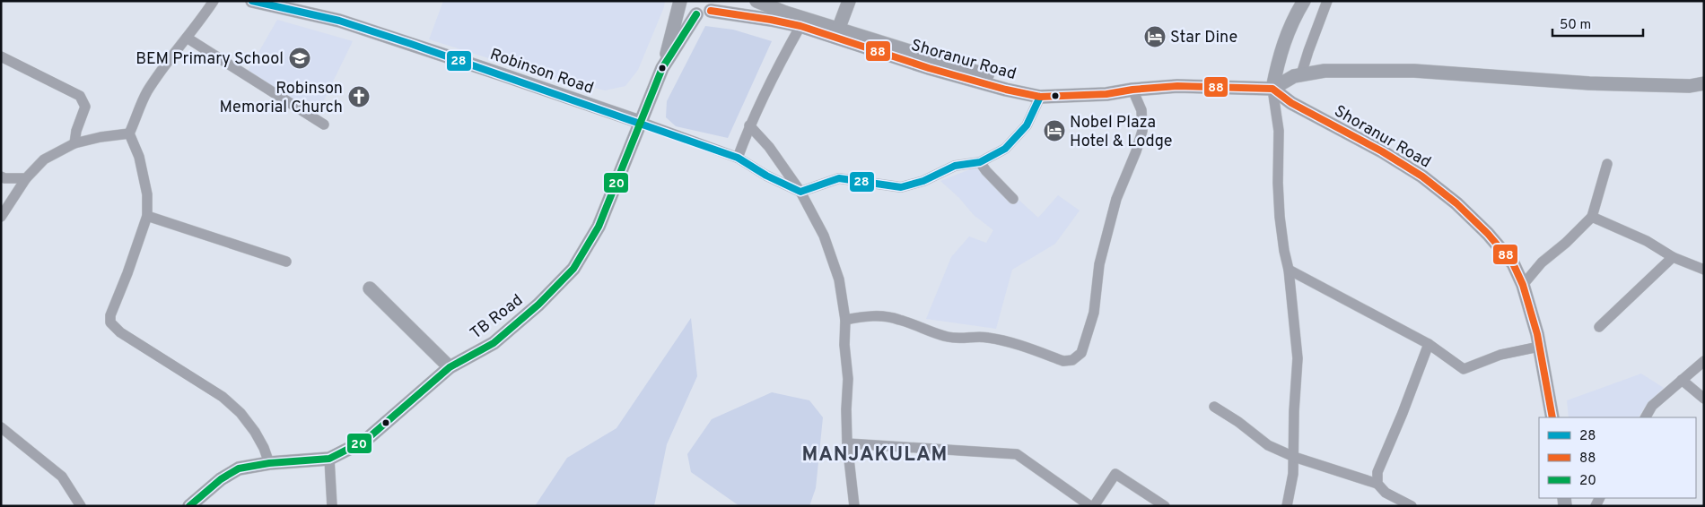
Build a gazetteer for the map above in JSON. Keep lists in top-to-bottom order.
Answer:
{
  "streets": {
    "main road": ["Shoranur Road", "Robinson Road", "TB Road"]
  },
  "crossings": [
    ["Shoranur Road", "TB Road"],
    ["Robinson Road", "TB Road"]
  ],
  "districts": ["MANJAKULAM"],
  "places": {
    "hotel": ["Star Dine", "Nobel Plaza Hotel & Lodge"],
    "school or university": ["BEM Primary School"],
    "church": ["Robinson Memorial Church"]
  },
  "lines": ["transit line 28", "transit line 88", "transit line 20"],
  "legend": ["28", "88", "20"],
  "scale_bar": "50 m"
}
